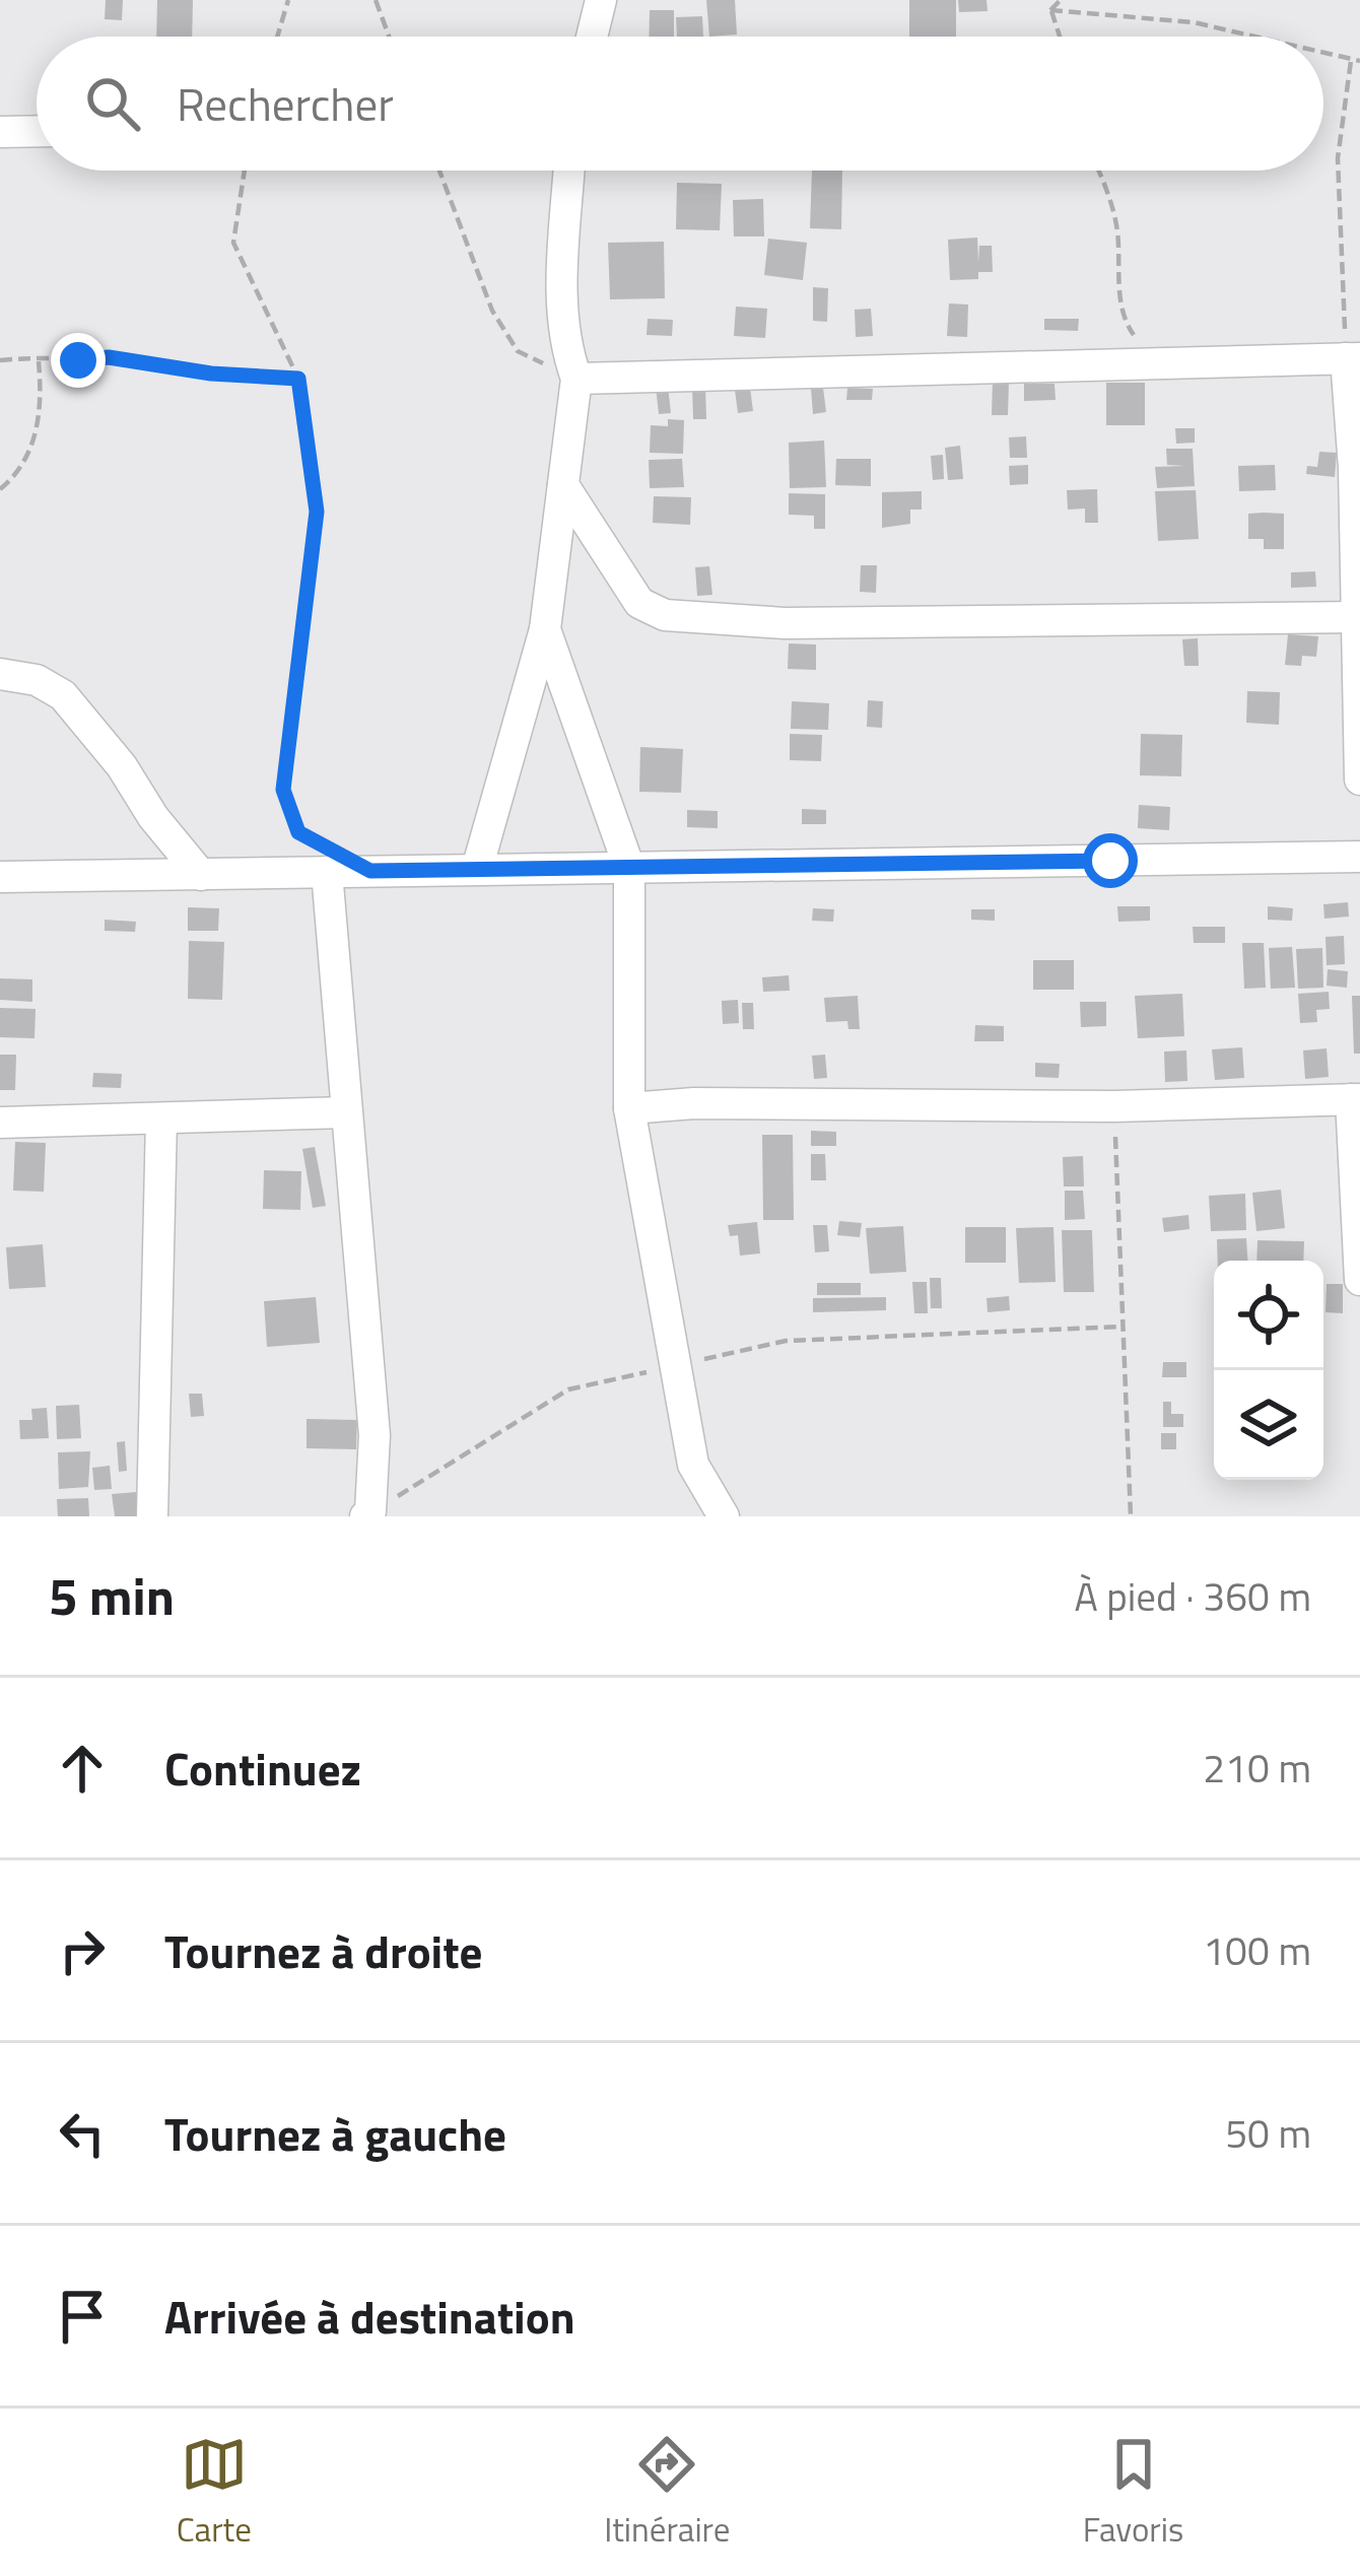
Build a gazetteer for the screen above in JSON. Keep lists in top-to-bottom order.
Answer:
{
  "page": {
    "search": "Rechercher",
    "heading": ["5 min", "À pied · 360 m"],
    "list": [
      ["Continuez", "210 m"],
      ["Tournez à droite", "100 m"],
      ["Tournez à gauche", "50 m"],
      "Arrivée à destination"
    ],
    "nav": ["Carte", "Itinéraire", "Favoris"]
  }
}
